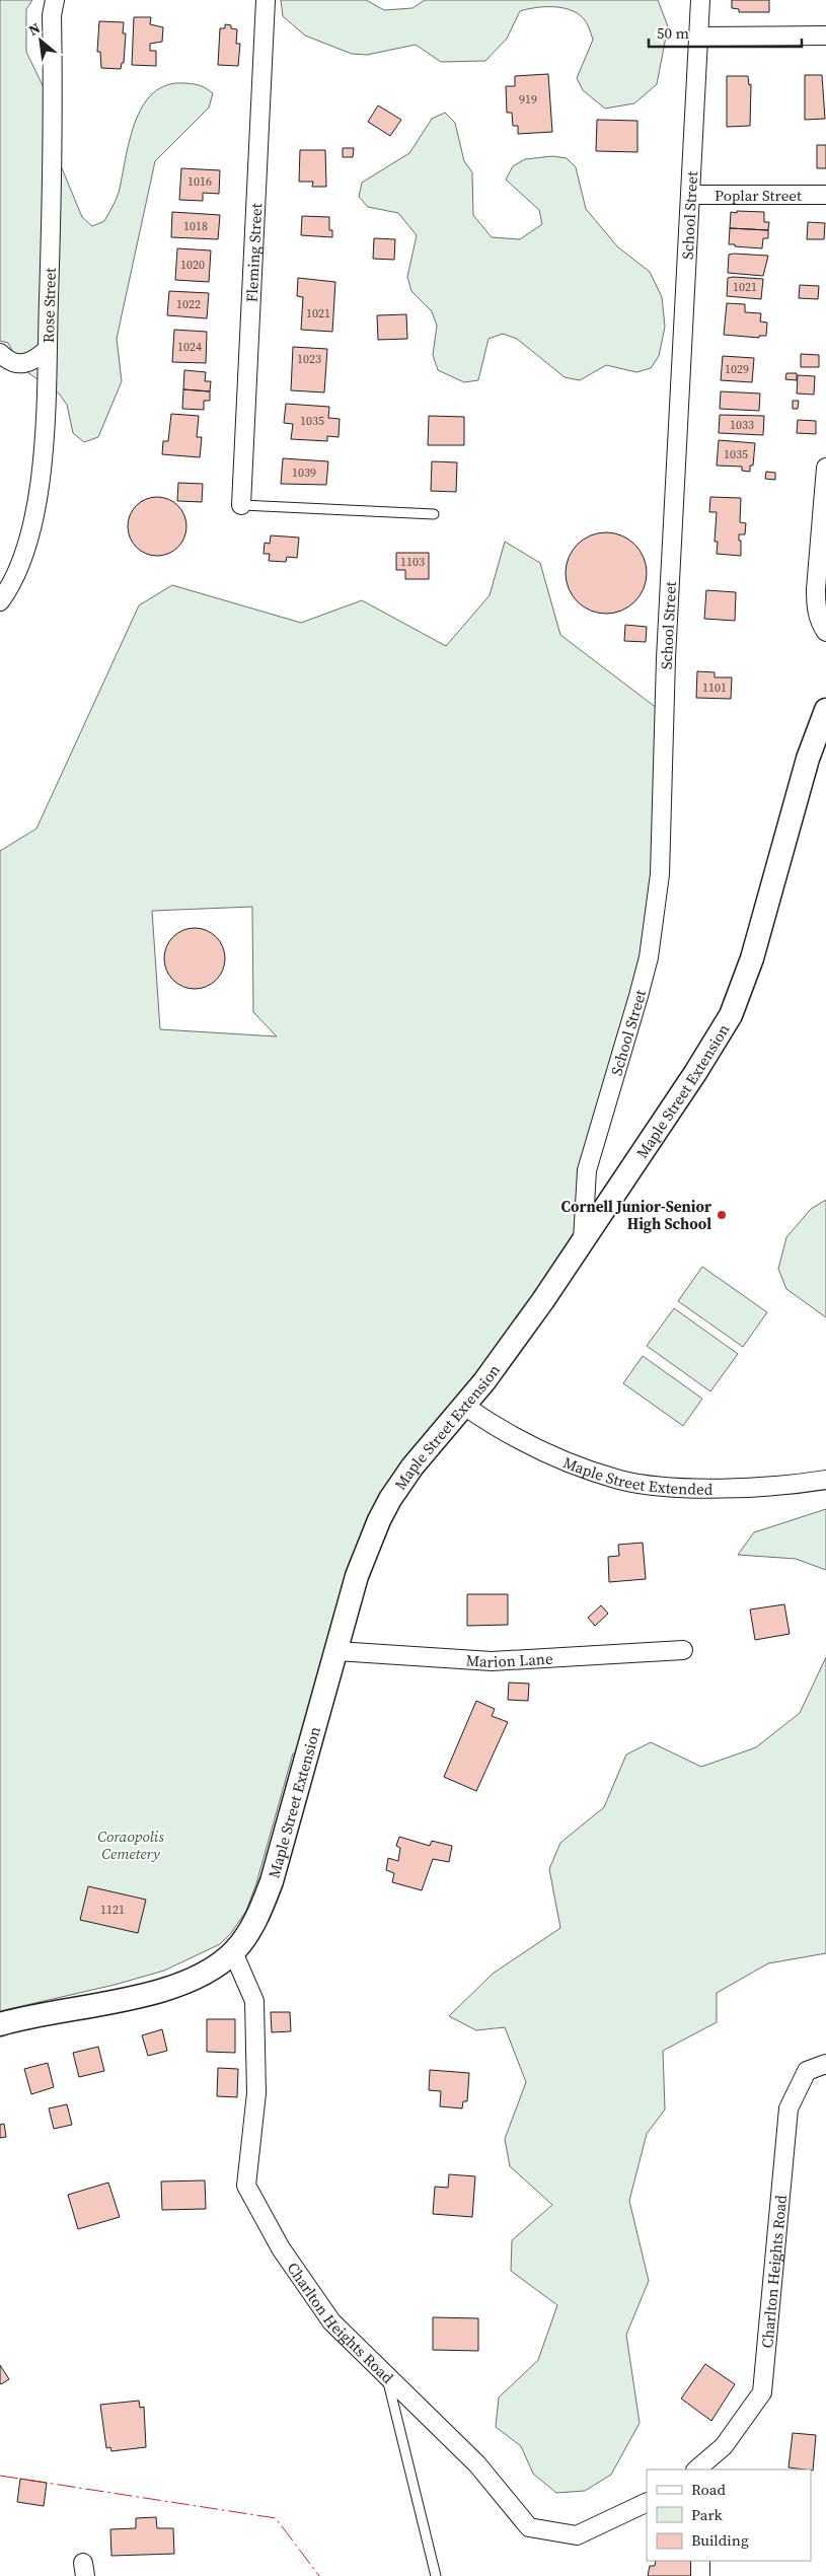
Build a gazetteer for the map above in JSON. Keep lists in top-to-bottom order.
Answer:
{
  "streets": {
    "street": [
      "Poplar Street",
      "School Street",
      "Fleming Street",
      "Rose Street",
      "Maple Street Extension",
      "Maple Street Extended",
      "Marion Lane",
      "Charlton Heights Road"
    ]
  },
  "crossings": [
    ["Poplar Street", "School Street"],
    ["School Street", "Maple Street Extension"],
    ["Maple Street Extension", "Maple Street Extended"],
    ["Maple Street Extension", "Marion Lane"],
    ["Maple Street Extension", "Charlton Heights Road"]
  ],
  "parks": ["Coraopolis Cemetery"],
  "places": ["Cornell Junior-Senior High School"],
  "house_numbers": [
    "919",
    "1016",
    "1018",
    "1020",
    "1021",
    "1022",
    "1021",
    "1024",
    "1023",
    "1029",
    "1035",
    "1033",
    "1035",
    "1039",
    "1103",
    "1101",
    "1121"
  ],
  "legend": ["Road", "Park", "Building"],
  "scale_bar": "50 m",
  "north": "top left"
}
